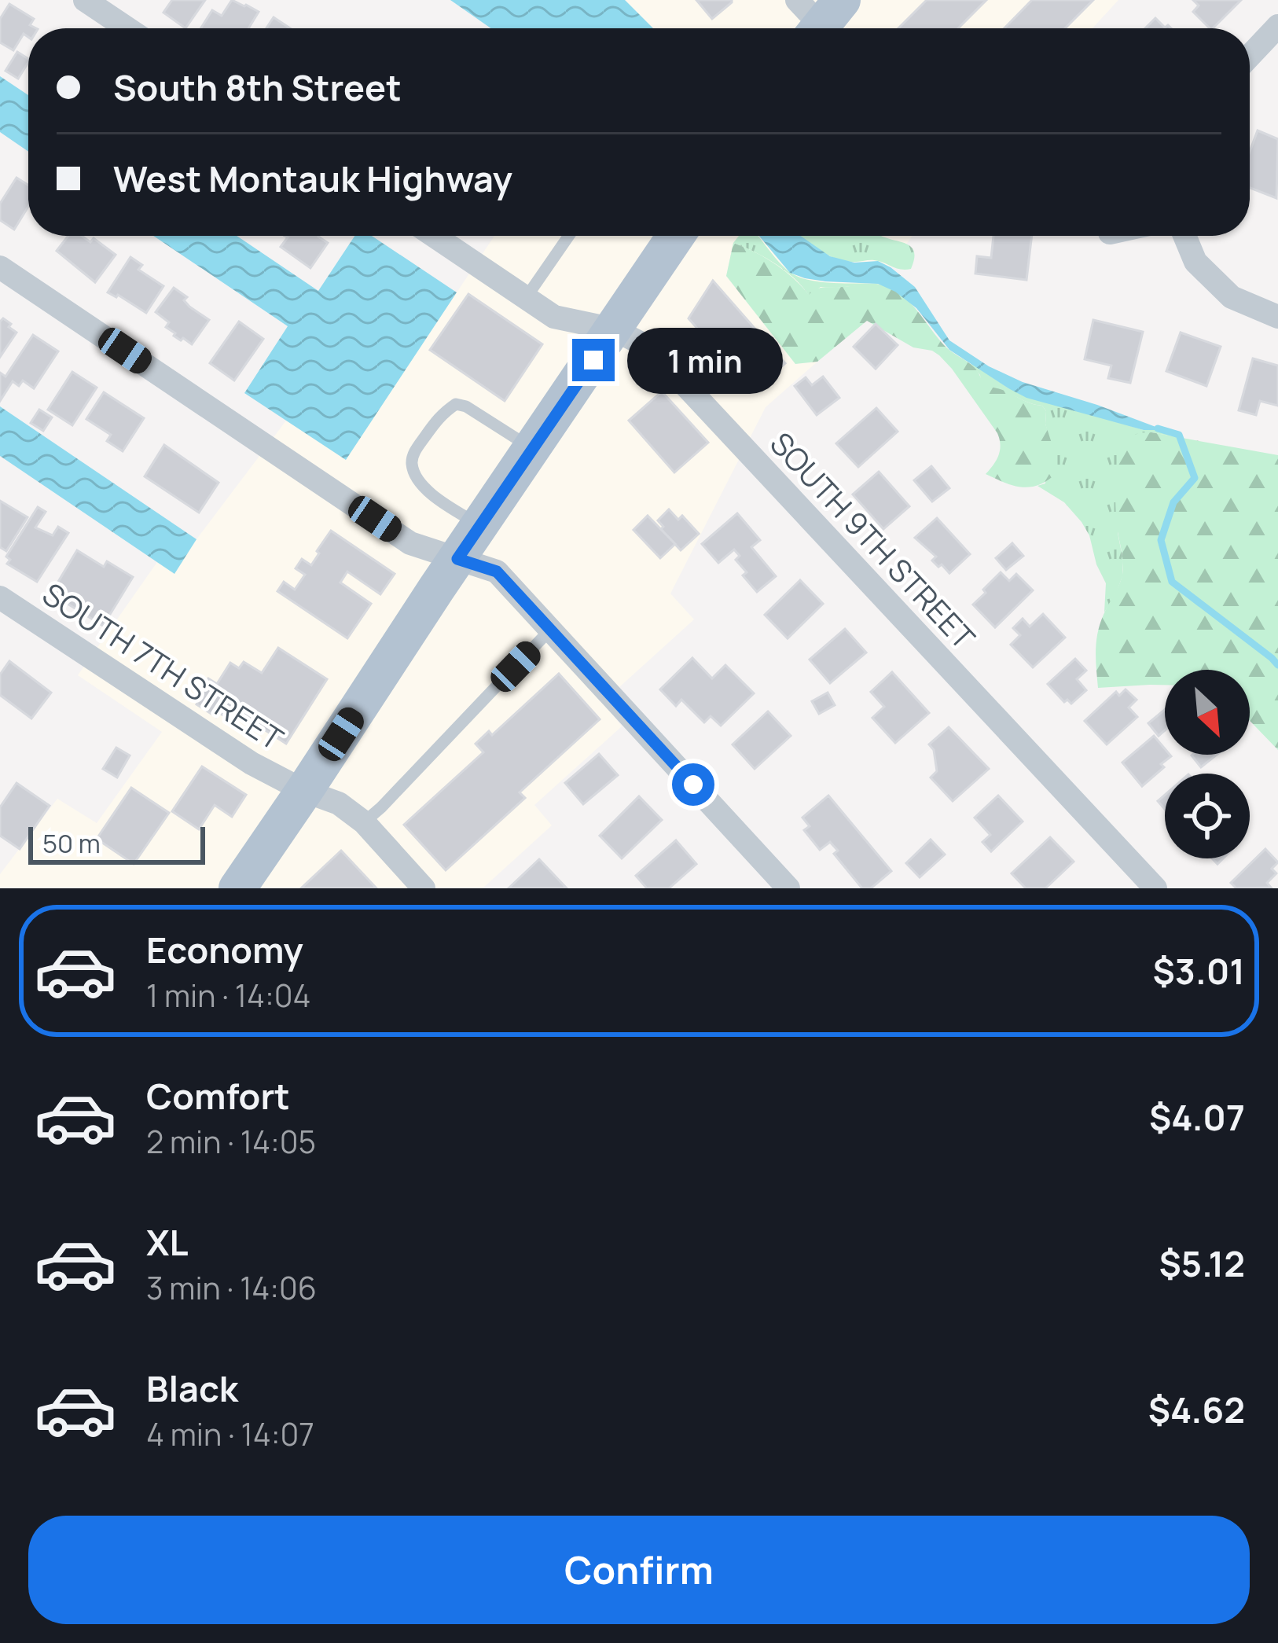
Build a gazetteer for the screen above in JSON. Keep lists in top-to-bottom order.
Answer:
{
  "streets": {
    "street": ["SOUTH 9TH STREET", "SOUTH 7TH STREET"]
  },
  "scale_bar": "50 m",
  "north": "bottom right",
  "page": {
    "banner": ["South 8th Street", "West Montauk Highway"],
    "bubble": "1 min",
    "scale": "50 m",
    "list": [
      {
        "name": "Economy",
        "note": "1 min · 14:04",
        "value": "$3.01"
      },
      {
        "name": "Comfort",
        "note": "2 min · 14:05",
        "value": "$4.07"
      },
      {
        "name": "XL",
        "note": "3 min · 14:06",
        "value": "$5.12"
      },
      {
        "name": "Black",
        "note": "4 min · 14:07",
        "value": "$4.62"
      }
    ],
    "buttons": "Confirm"
  }
}
